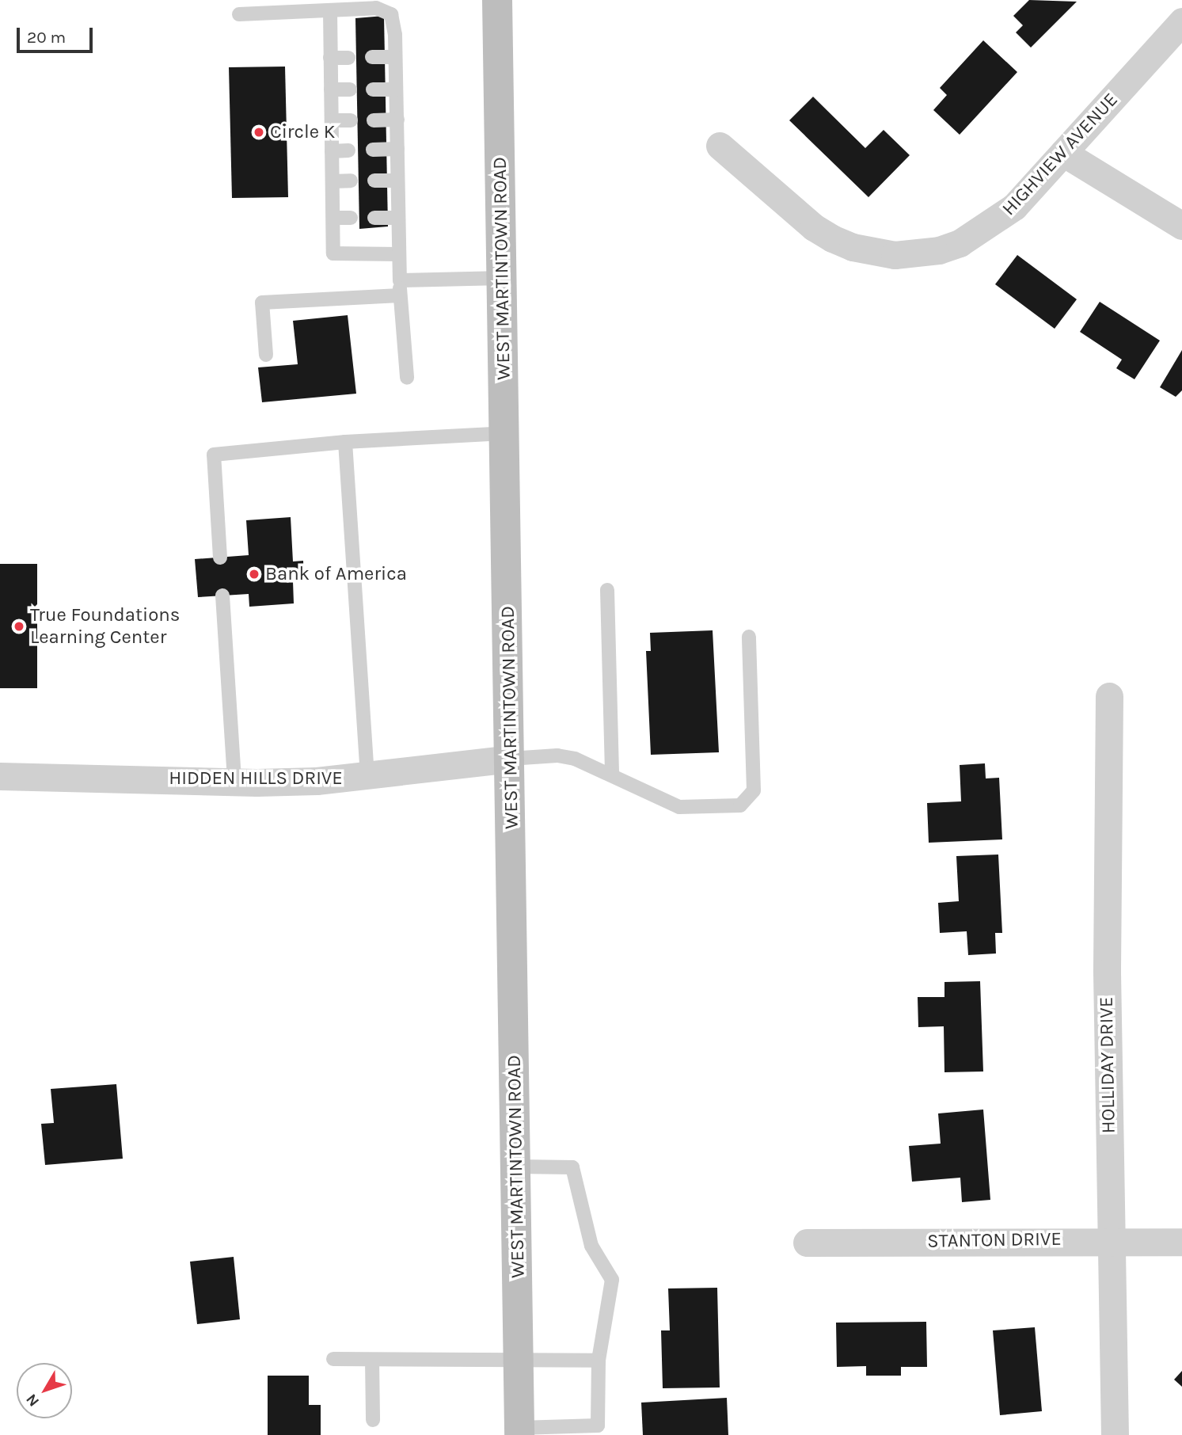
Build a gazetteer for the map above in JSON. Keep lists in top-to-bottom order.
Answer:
{
  "streets": {
    "main road": ["WEST MARTINTOWN ROAD"],
    "street": [
      "HIGHVIEW AVENUE",
      "HIDDEN HILLS DRIVE",
      "HOLLIDAY DRIVE",
      "STANTON DRIVE"
    ]
  },
  "crossings": [
    ["WEST MARTINTOWN ROAD", "HIDDEN HILLS DRIVE"],
    ["HOLLIDAY DRIVE", "STANTON DRIVE"]
  ],
  "places": ["Circle K", "Bank of America", "True Foundations Learning Center"],
  "scale_bar": "20 m",
  "north": "bottom left"
}
